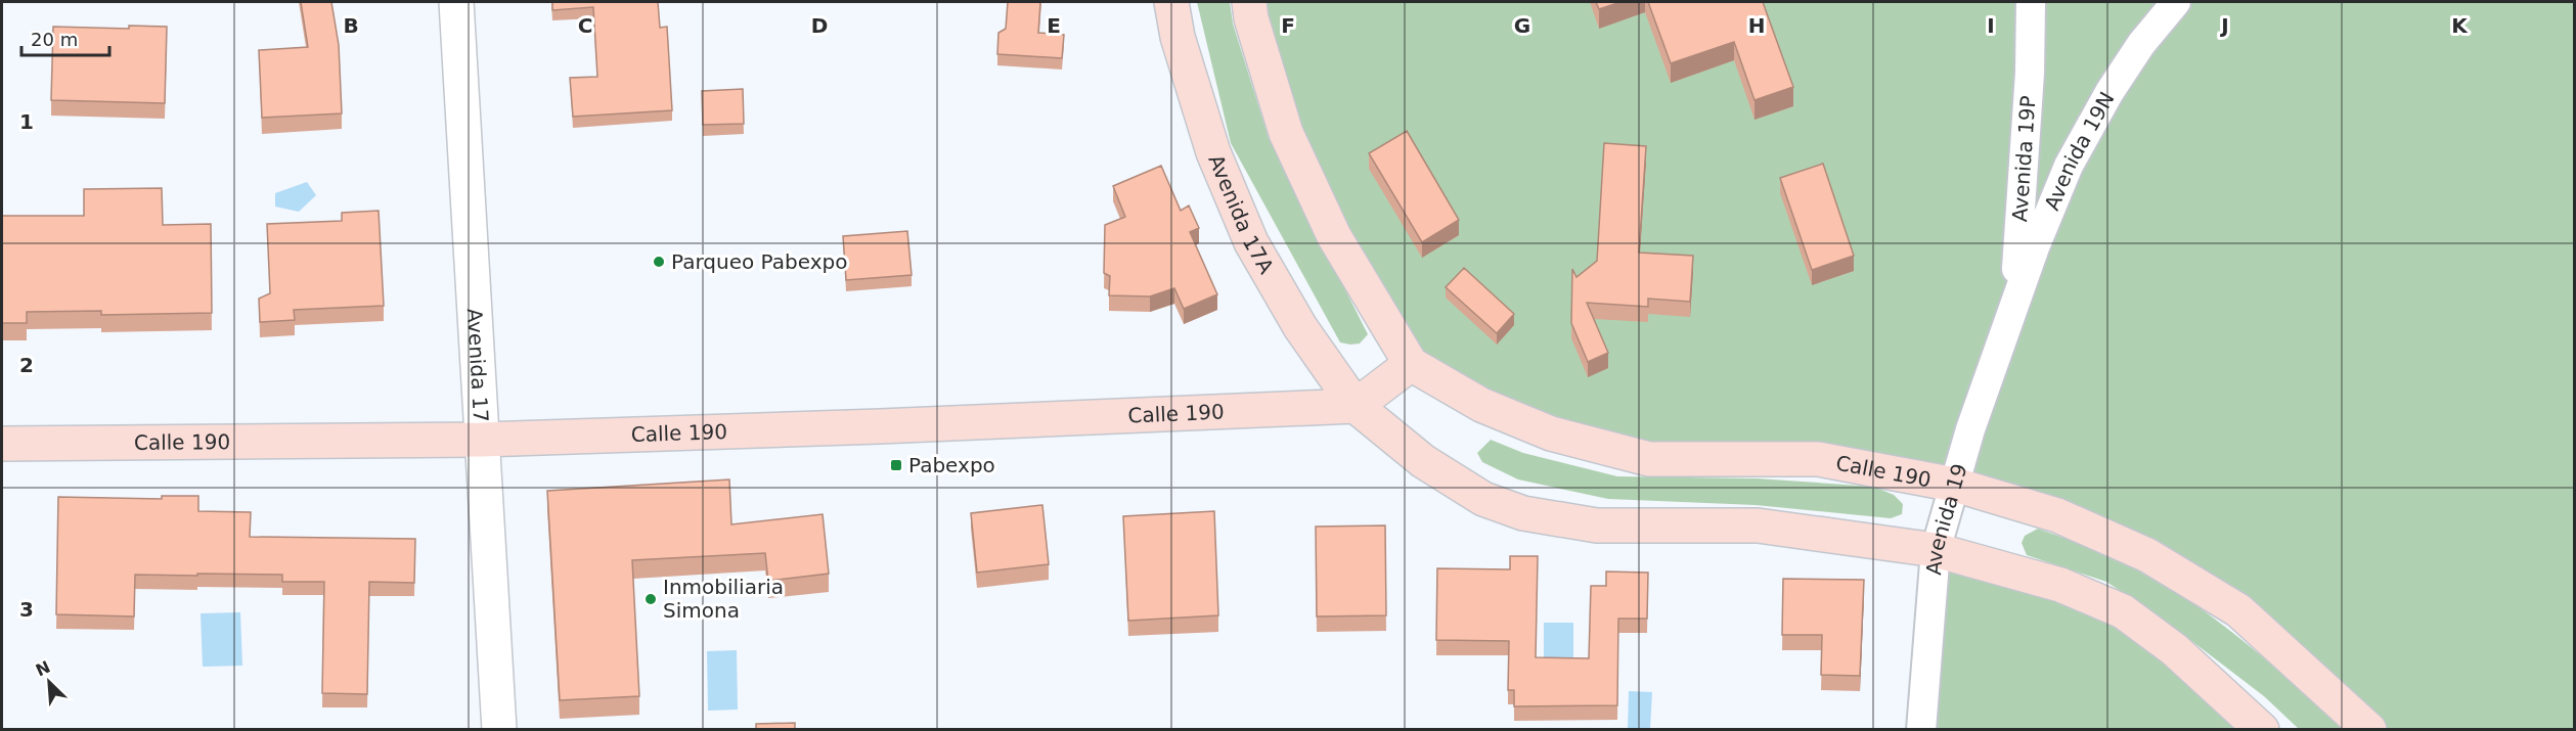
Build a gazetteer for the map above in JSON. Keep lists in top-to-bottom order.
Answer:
{
  "streets": {
    "main road": ["Avenida 17A", "Calle 190"],
    "street": [
      "Avenida 19N",
      "Avenida 19P",
      "Avenida 17",
      "Avenida 19"
    ]
  },
  "crossings": [
    ["Avenida 19N", "Avenida 19P"],
    ["Avenida 19N", "Avenida 19"],
    ["Avenida 19P", "Avenida 19"],
    ["Avenida 17A", "Calle 190"],
    ["Avenida 17", "Calle 190"],
    ["Calle 190", "Avenida 19"]
  ],
  "places": {
    "other": ["Parqueo Pabexpo", "Inmobiliaria Simona"],
    "transit": ["Pabexpo"]
  },
  "scale_bar": "20 m",
  "north": "top left",
  "grid": {
    "columns": [
      "B",
      "C",
      "D",
      "E",
      "F",
      "G",
      "H",
      "I",
      "J",
      "K"
    ],
    "rows": ["1", "2", "3"]
  }
}
